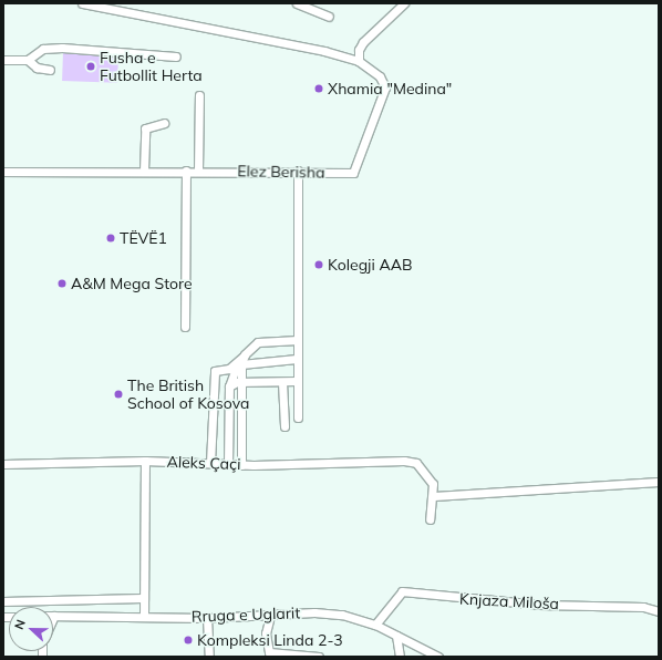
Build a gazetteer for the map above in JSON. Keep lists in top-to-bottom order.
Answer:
{
  "streets": {
    "street": [
      "Elez Berisha",
      "Aleks Çaçi",
      "Knjaza Miloša",
      "Rruga e Uglarit"
    ]
  },
  "crossings": [
    ["Knjaza Miloša", "Rruga e Uglarit"]
  ],
  "places": [
    "Fusha e Futbollit Herta",
    "Xhamia \"Medina\"",
    "TËVË1",
    "Kolegji AAB",
    "A&M Mega Store",
    "The British School of Kosova",
    "Kompleksi Linda 2-3"
  ],
  "north": "left"
}
